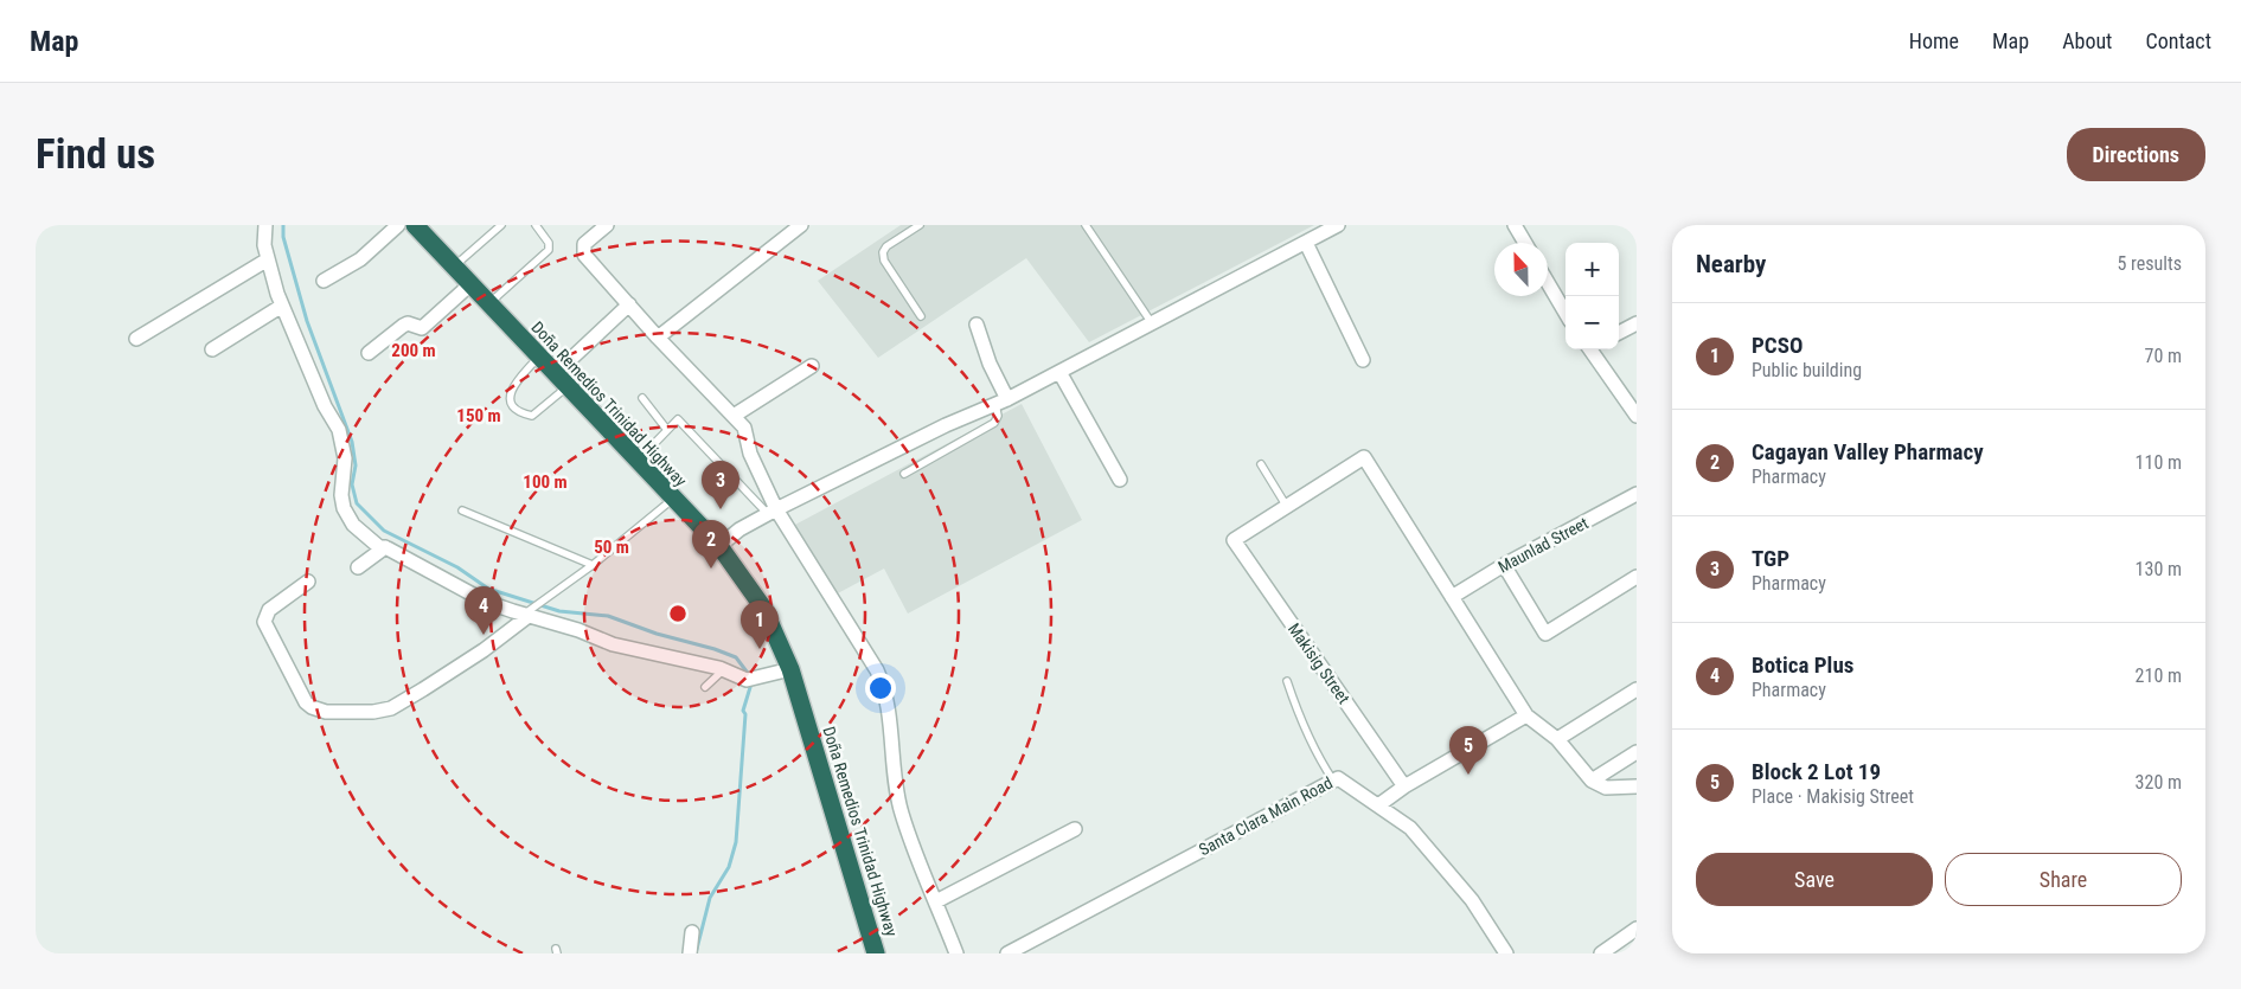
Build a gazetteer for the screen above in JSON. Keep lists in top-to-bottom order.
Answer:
{
  "streets": {
    "highway": ["Doña Remedios Trinidad Highway"],
    "street": ["Maunlad Street", "Makisig Street", "Santa Clara Main Road"]
  },
  "north": "top",
  "page": {
    "header": "Map",
    "nav": [
      "Home",
      "Map",
      "About",
      "Contact"
    ],
    "buttons": [
      "Directions",
      ["Save", "Share"]
    ],
    "title": "Find us",
    "heading": ["Nearby", "5 results"],
    "map_buttons": ["+", "−"],
    "list": [
      {
        "mark": "1",
        "name": "PCSO",
        "note": "Public building",
        "value": "70 m"
      },
      {
        "mark": "2",
        "name": "Cagayan Valley Pharmacy",
        "note": "Pharmacy",
        "value": "110 m"
      },
      {
        "mark": "3",
        "name": "TGP",
        "note": "Pharmacy",
        "value": "130 m"
      },
      {
        "mark": "4",
        "name": "Botica Plus",
        "note": "Pharmacy",
        "value": "210 m"
      },
      {
        "mark": "5",
        "name": "Block 2 Lot 19",
        "note": "Place · Makisig Street",
        "value": "320 m"
      }
    ],
    "pins": [
      "3",
      "2",
      "4",
      "1",
      "5"
    ]
  },
  "rings": [
    "200 m",
    "150 m",
    "100 m",
    "50 m"
  ]
}
